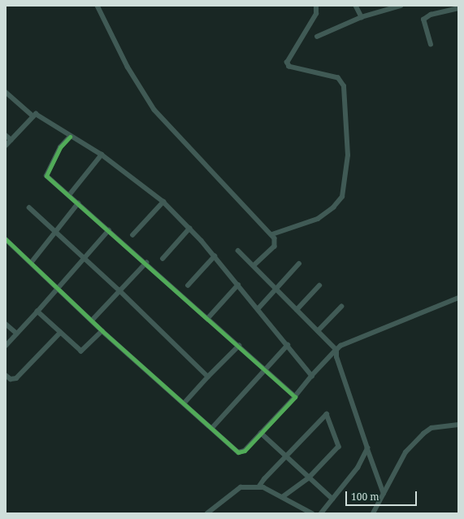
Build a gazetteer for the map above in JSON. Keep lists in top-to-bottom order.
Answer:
{
  "scale_bar": "100 m"
}
